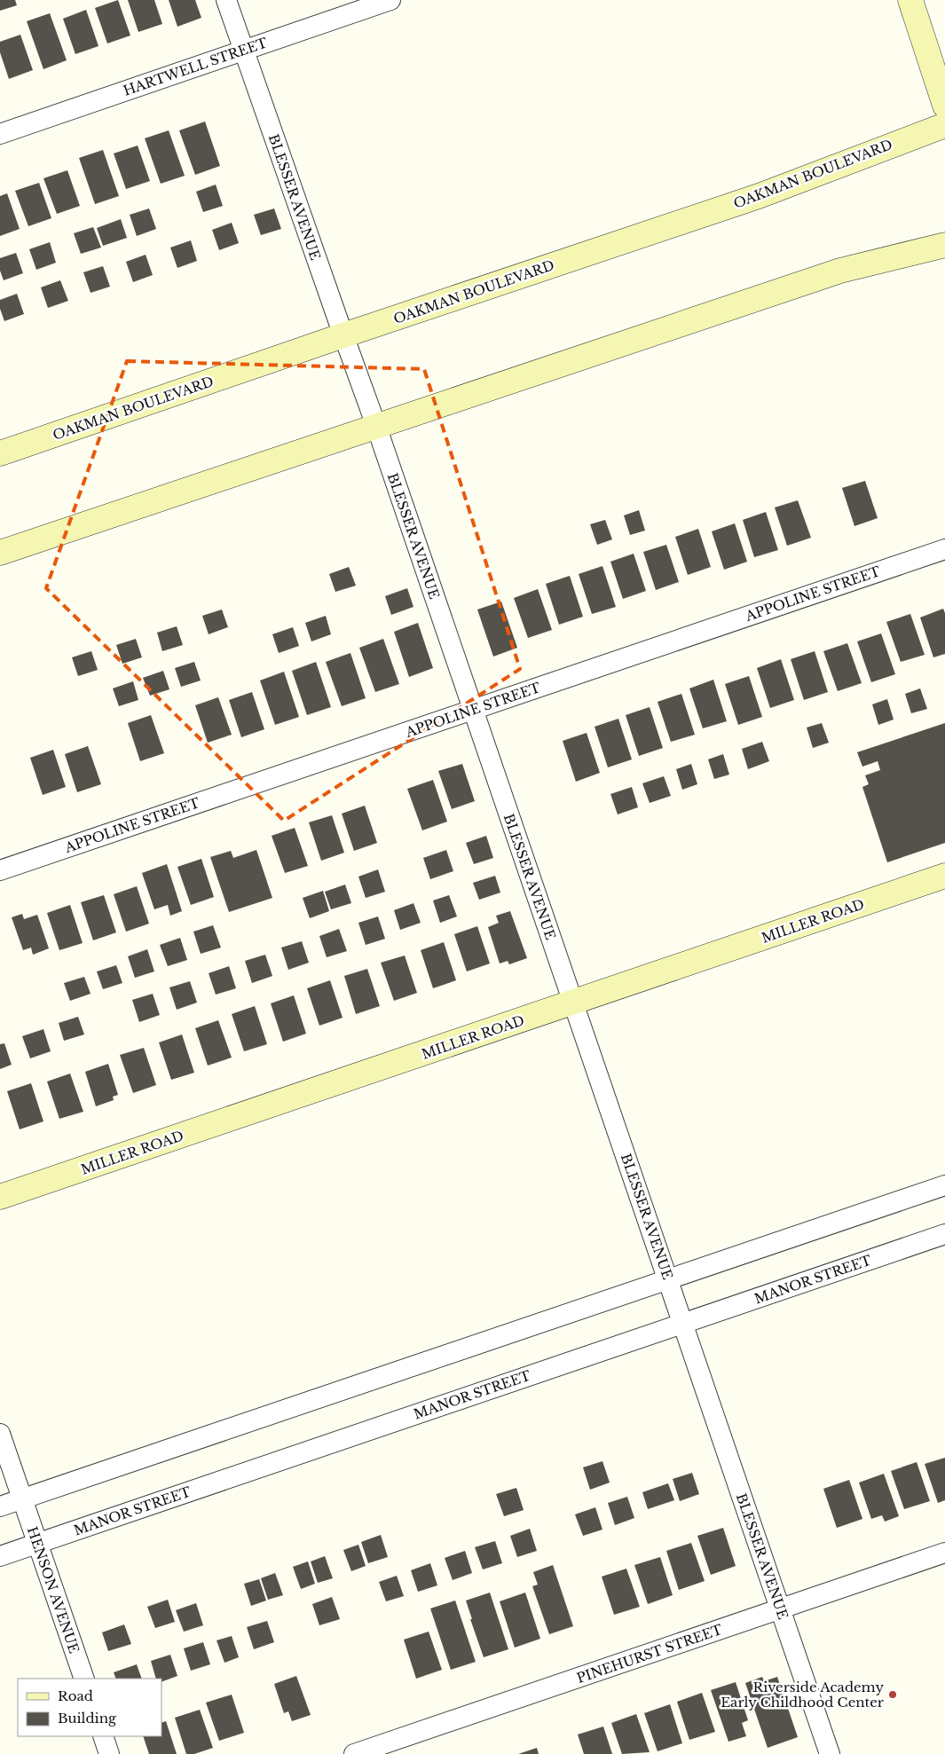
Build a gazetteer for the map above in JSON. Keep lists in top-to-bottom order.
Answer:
{
  "streets": {
    "street": [
      "HARTWELL STREET",
      "OAKMAN BOULEVARD",
      "BLESSER AVENUE",
      "APPOLINE STREET",
      "MILLER ROAD",
      "MANOR STREET",
      "HENSON AVENUE",
      "PINEHURST STREET"
    ]
  },
  "crossings": [
    ["HARTWELL STREET", "BLESSER AVENUE"],
    ["OAKMAN BOULEVARD", "BLESSER AVENUE"],
    ["BLESSER AVENUE", "APPOLINE STREET"],
    ["BLESSER AVENUE", "MILLER ROAD"],
    ["BLESSER AVENUE", "MANOR STREET"],
    ["BLESSER AVENUE", "PINEHURST STREET"],
    ["MANOR STREET", "HENSON AVENUE"]
  ],
  "places": ["Riverside Academy Early Childhood Center"],
  "legend": ["Road", "Building"]
}
